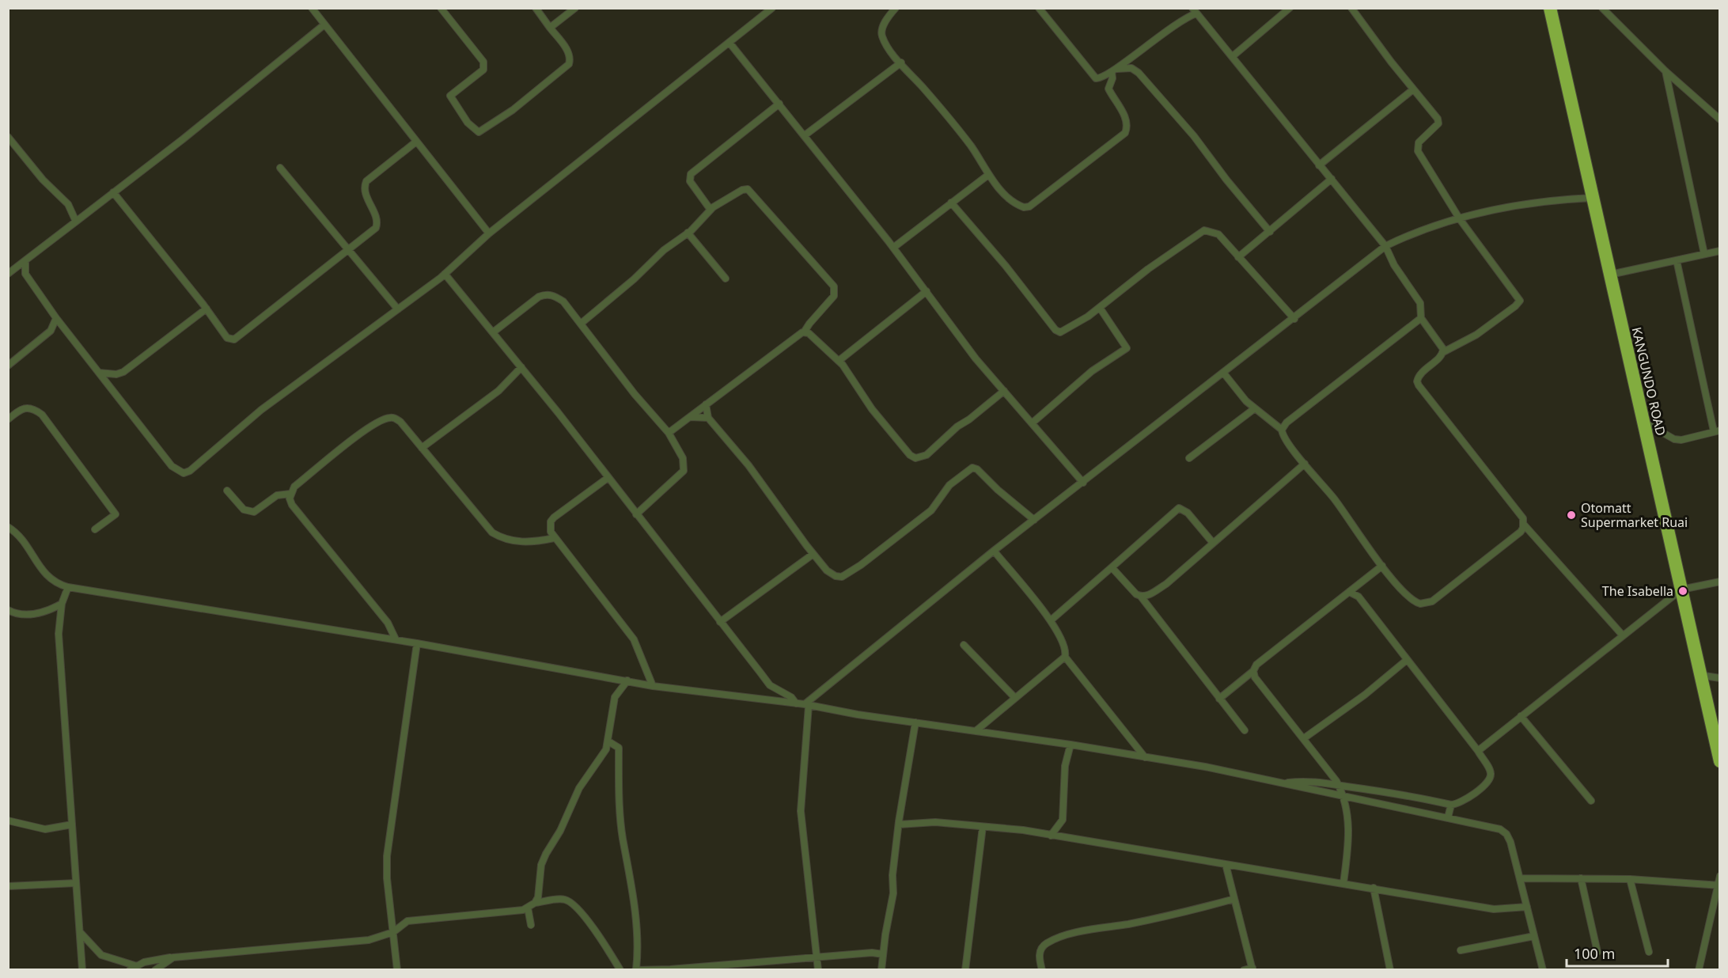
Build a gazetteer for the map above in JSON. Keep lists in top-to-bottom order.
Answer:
{
  "streets": {
    "highway": ["KANGUNDO ROAD"]
  },
  "places": ["Otomatt Supermarket Ruai", "The Isabella"],
  "scale_bar": "100 m"
}
